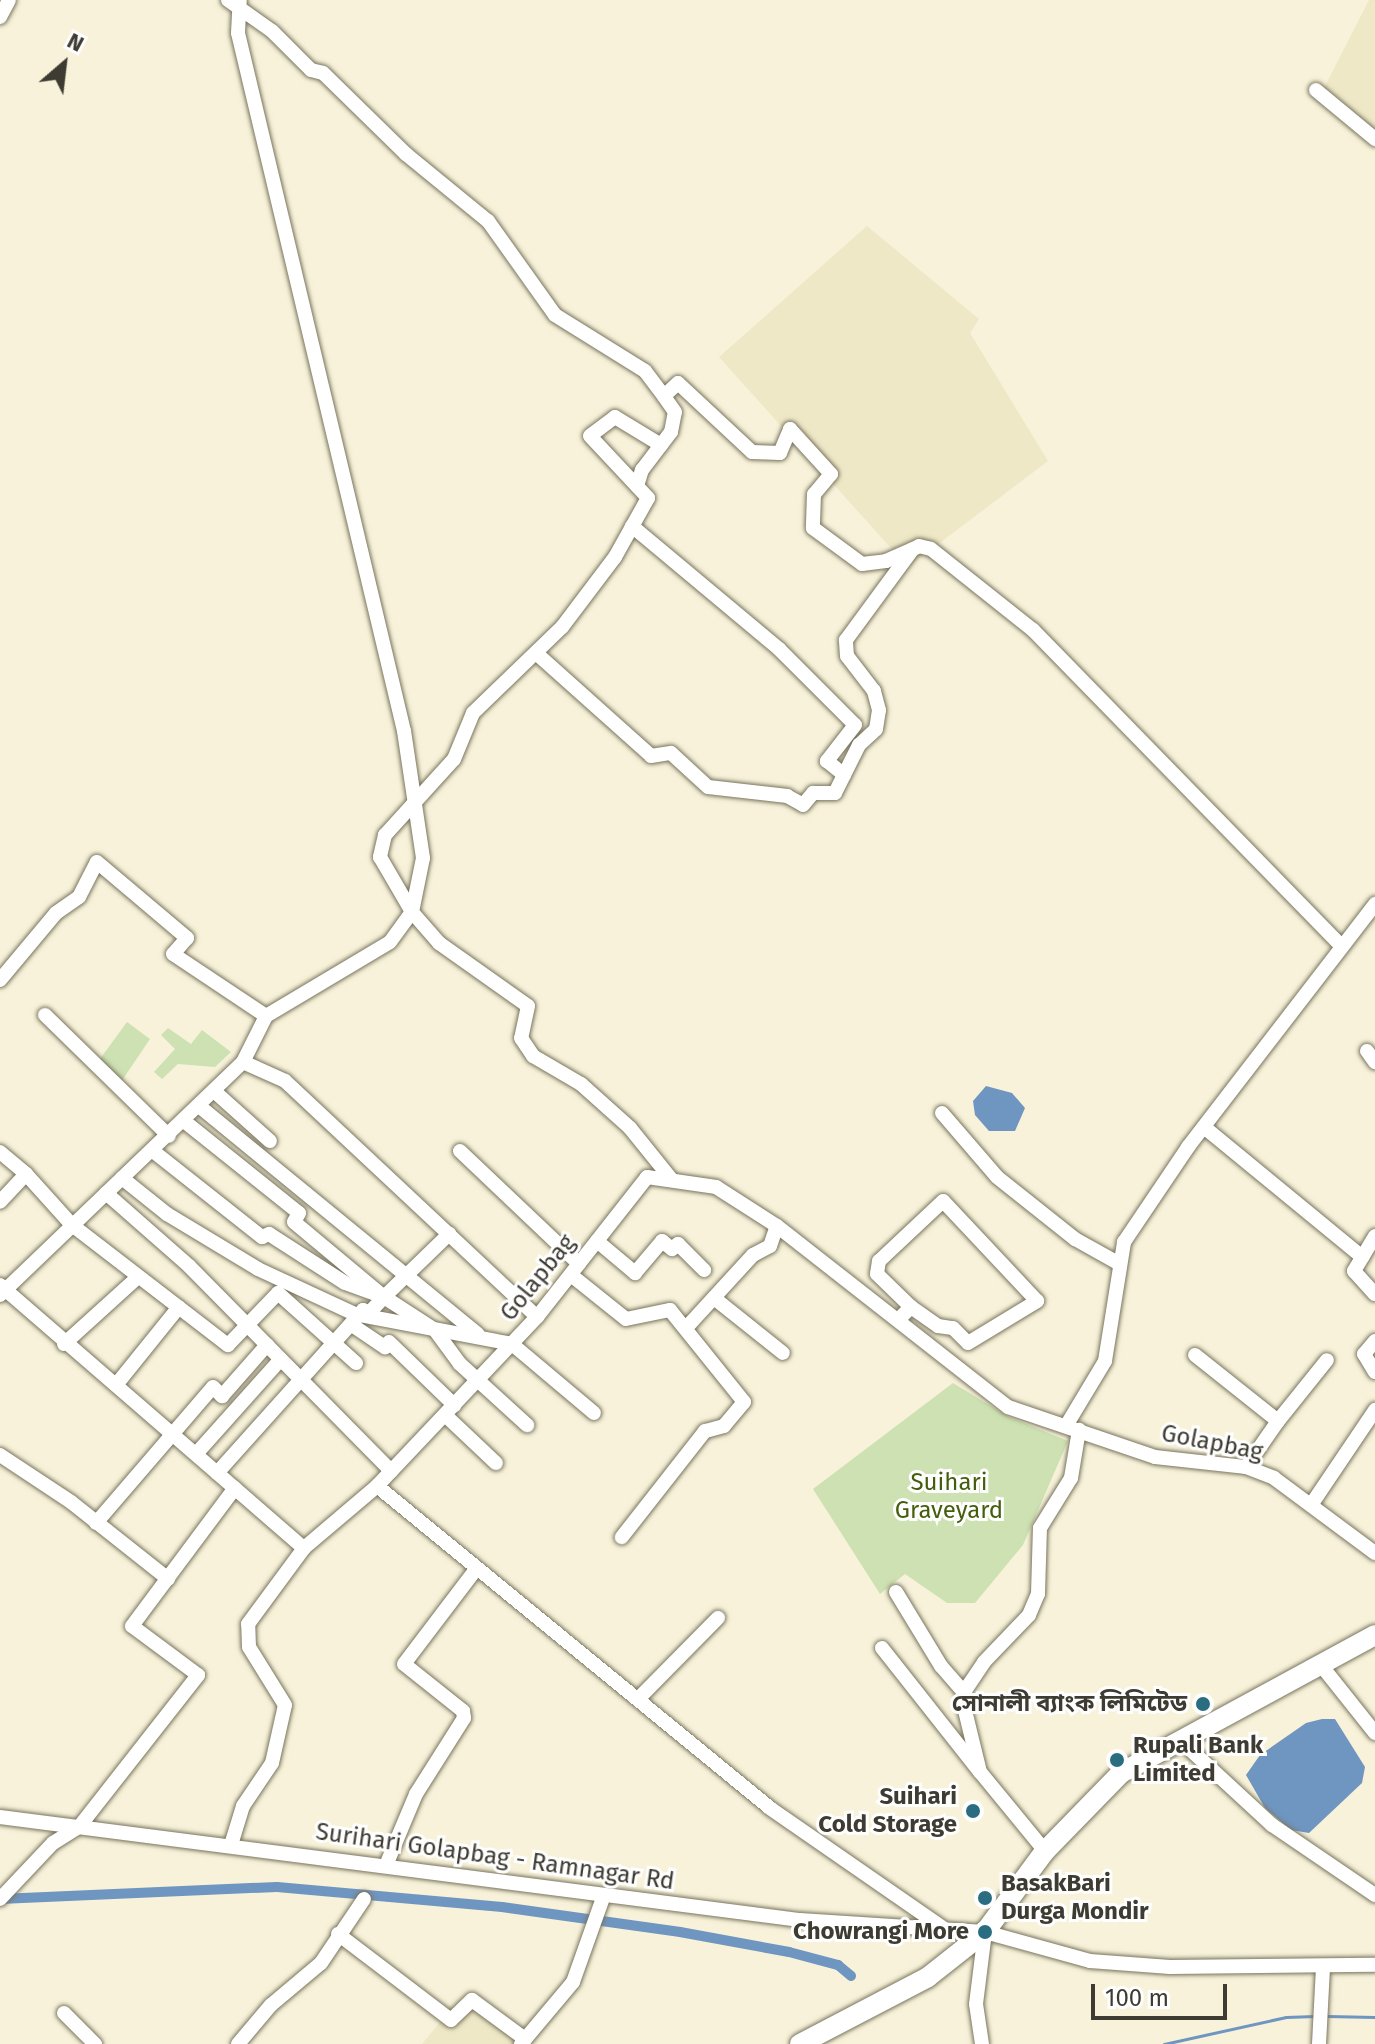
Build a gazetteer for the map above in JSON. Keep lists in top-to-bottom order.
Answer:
{
  "streets": {
    "street": ["Golapbag", "Surihari Golapbag - Ramnagar Rd"]
  },
  "crossings": [
    ["Golapbag", "Surihari Golapbag - Ramnagar Rd"]
  ],
  "parks": ["Suihari Graveyard"],
  "places": [
    "সোনালী ব্যাংক লিমিটেড",
    "Rupali Bank Limited",
    "Suihari Cold Storage",
    "BasakBari Durga Mondir",
    "Chowrangi More"
  ],
  "scale_bar": "100 m",
  "north": "top right"
}
